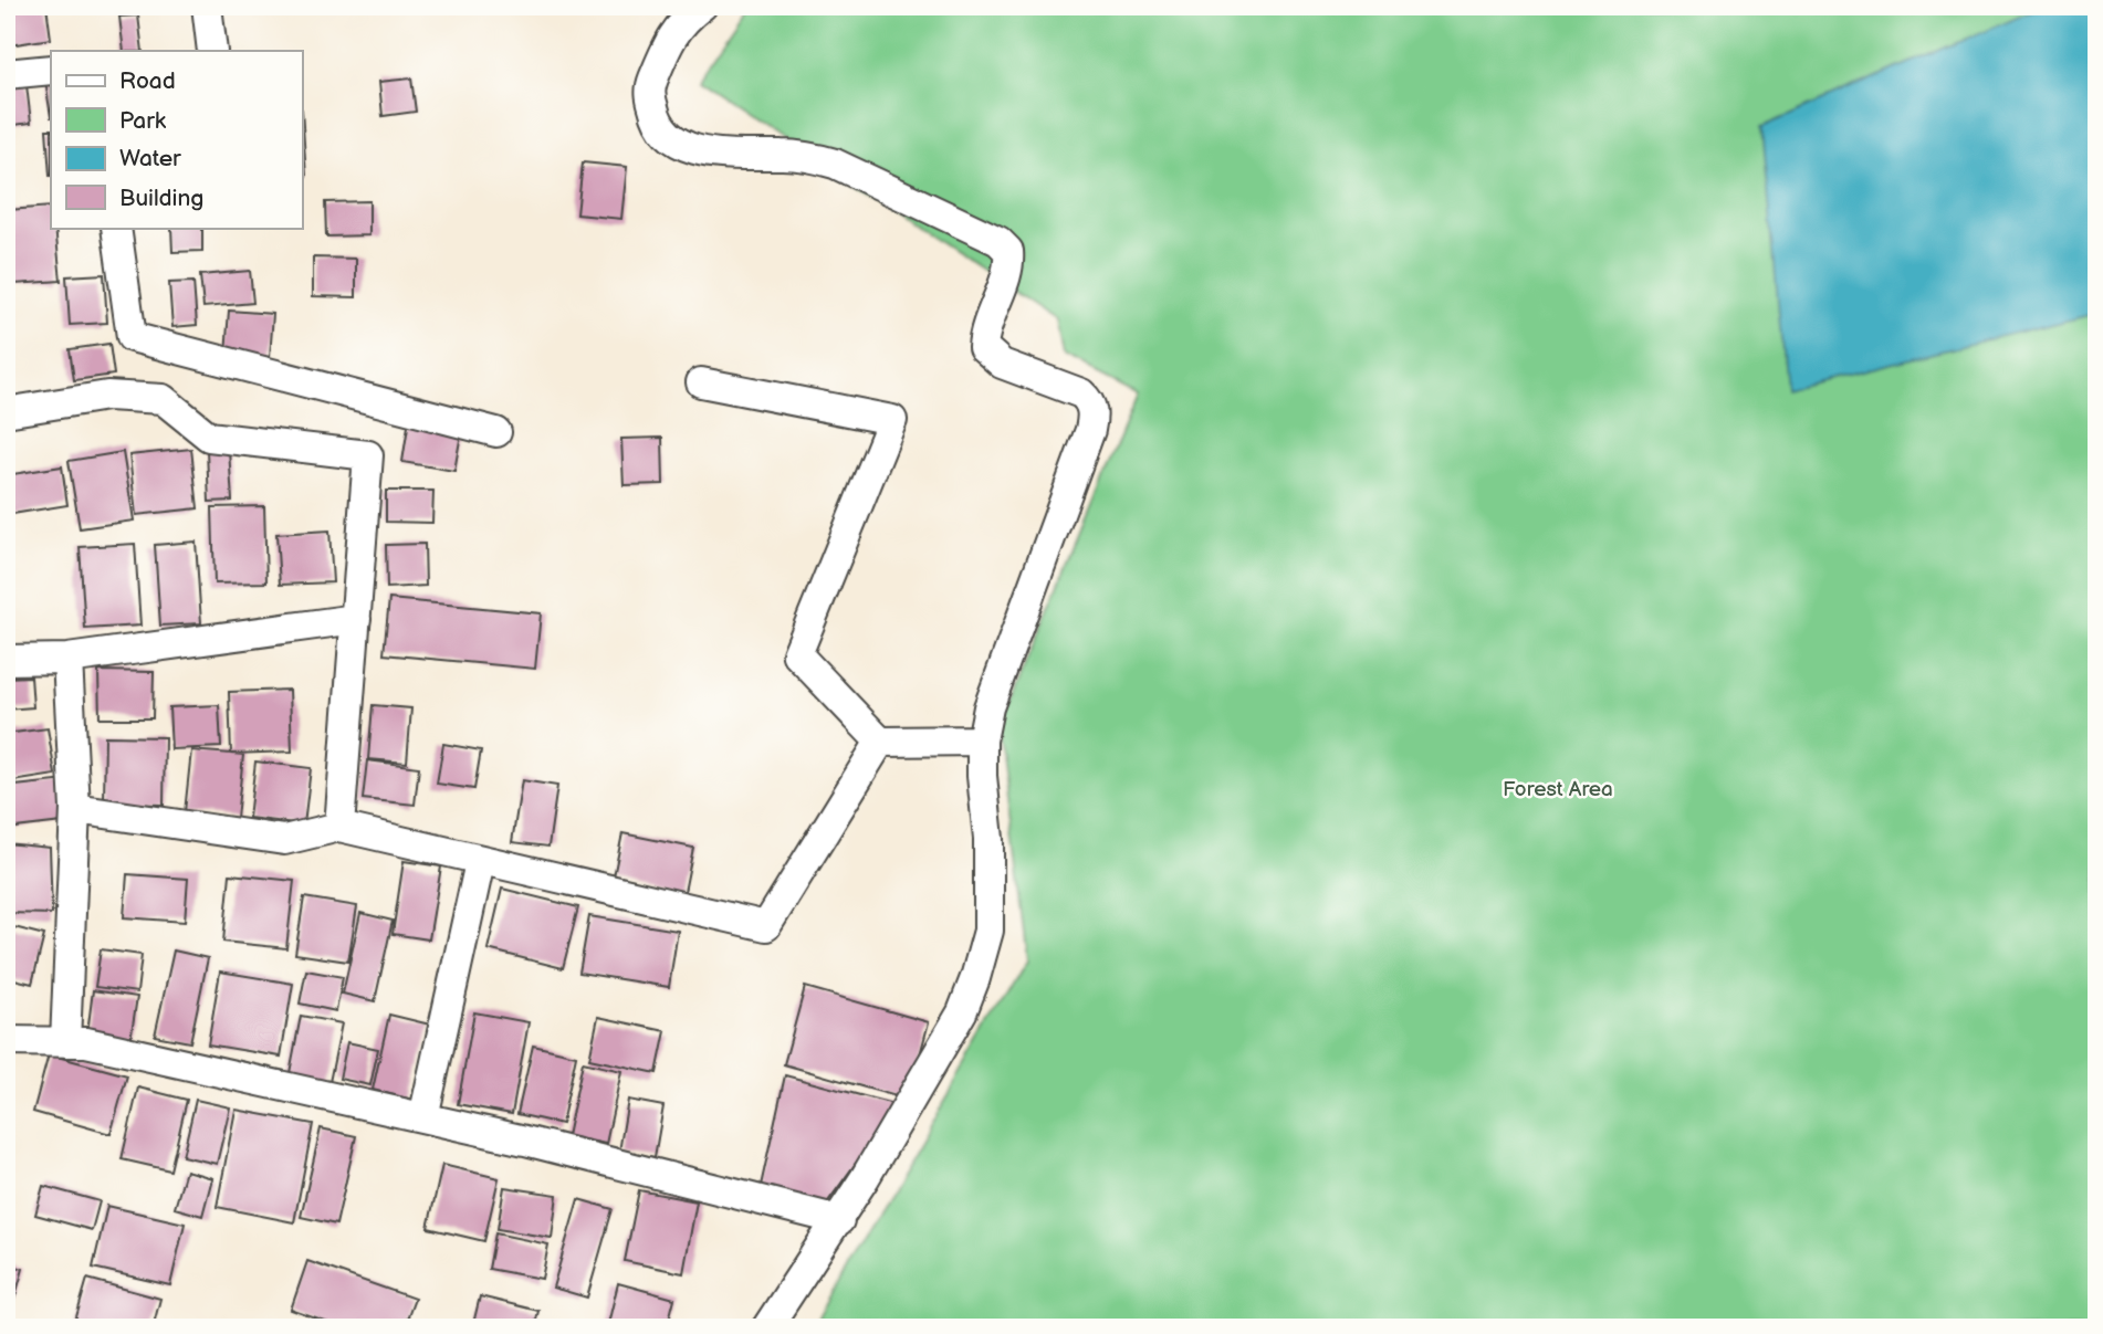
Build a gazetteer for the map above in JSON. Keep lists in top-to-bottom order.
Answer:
{
  "parks": ["Forest Area"],
  "legend": [
    "Road",
    "Park",
    "Water",
    "Building"
  ]
}
